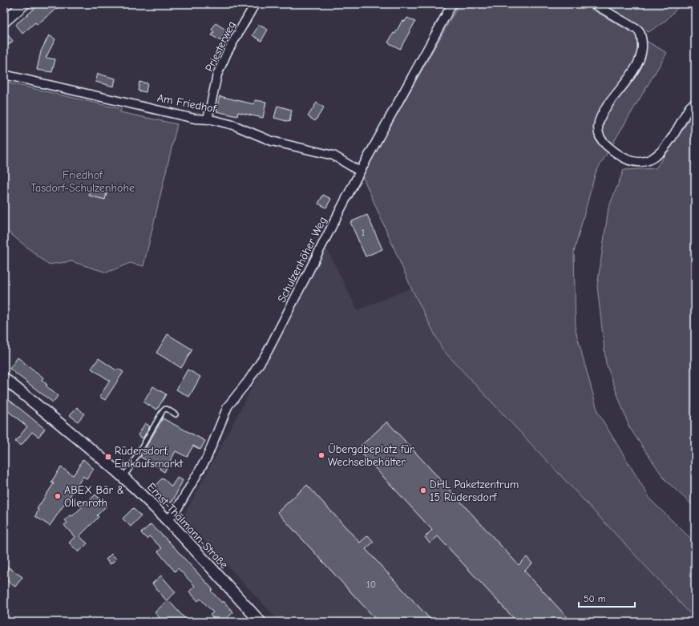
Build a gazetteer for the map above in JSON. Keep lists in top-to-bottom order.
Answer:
{
  "streets": {
    "main road": ["Ernst-Thälmann-Straße"],
    "street": ["Priesterweg", "Am Friedhof", "Schulzenhöher Weg"]
  },
  "crossings": [
    ["Priesterweg", "Am Friedhof"],
    ["Am Friedhof", "Schulzenhöher Weg"],
    ["Schulzenhöher Weg", "Ernst-Thälmann-Straße"]
  ],
  "parks": ["Friedhof Tasdorf-Schulzenhöhe"],
  "places": {
    "other": ["Übergabeplatz für Wechselbehälter", "DHL Paketzentrum 15 Rüdersdorf", "ABEX Bär & Ollenroth"],
    "transit": ["Rüdersdorf, Einkaufsmarkt"]
  },
  "house_numbers": ["1", "10"],
  "scale_bar": "50 m"
}
